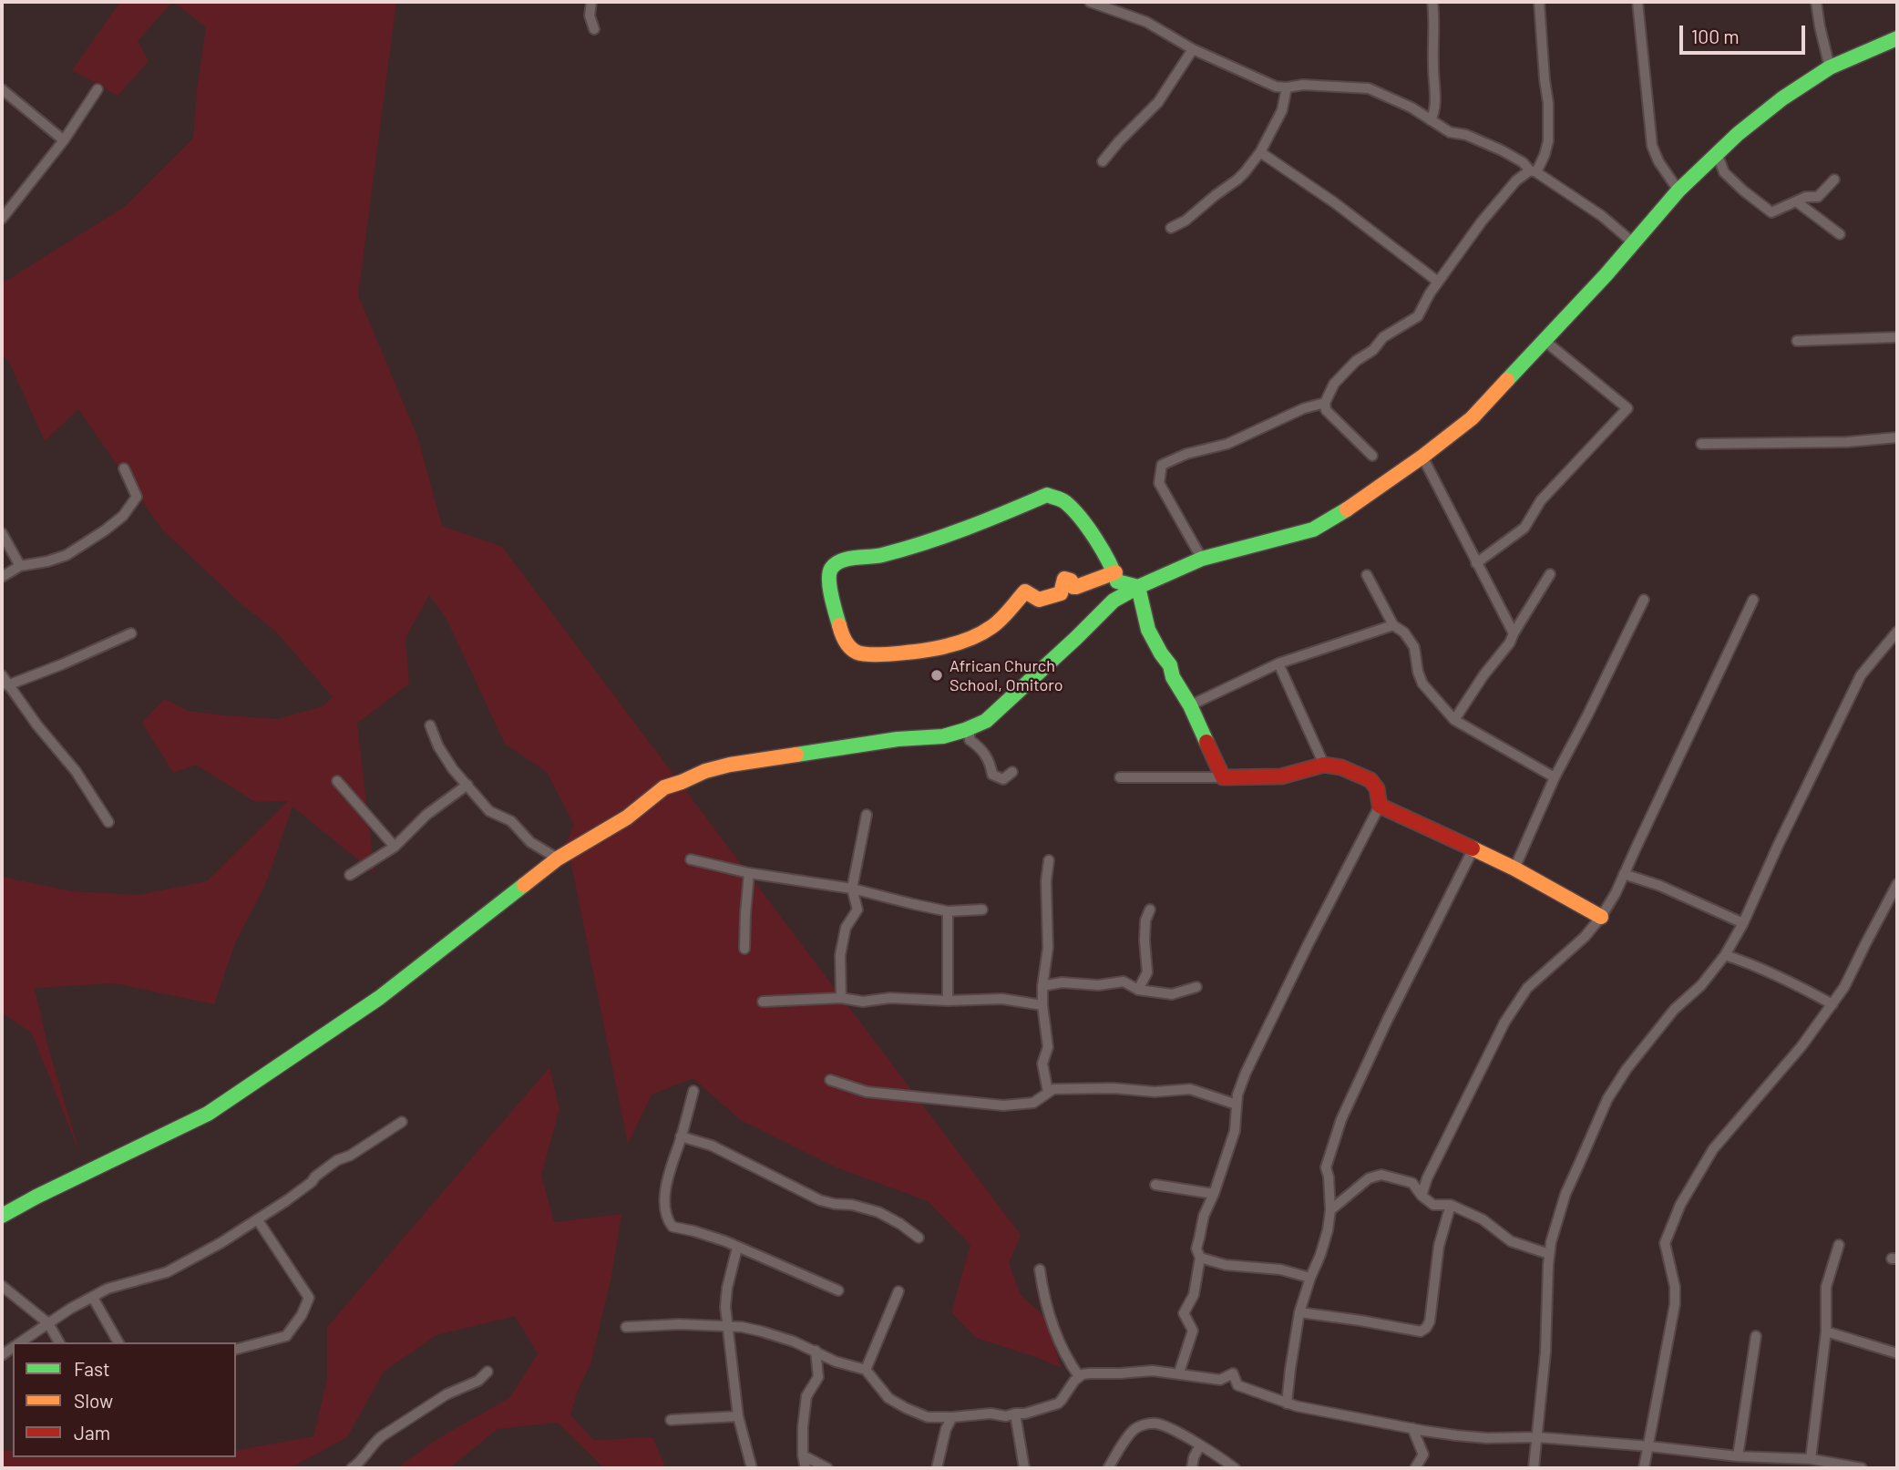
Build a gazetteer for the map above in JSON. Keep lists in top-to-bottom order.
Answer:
{
  "places": ["African Church School, Omitoro"],
  "legend": ["Fast", "Slow", "Jam"],
  "scale_bar": "100 m"
}
